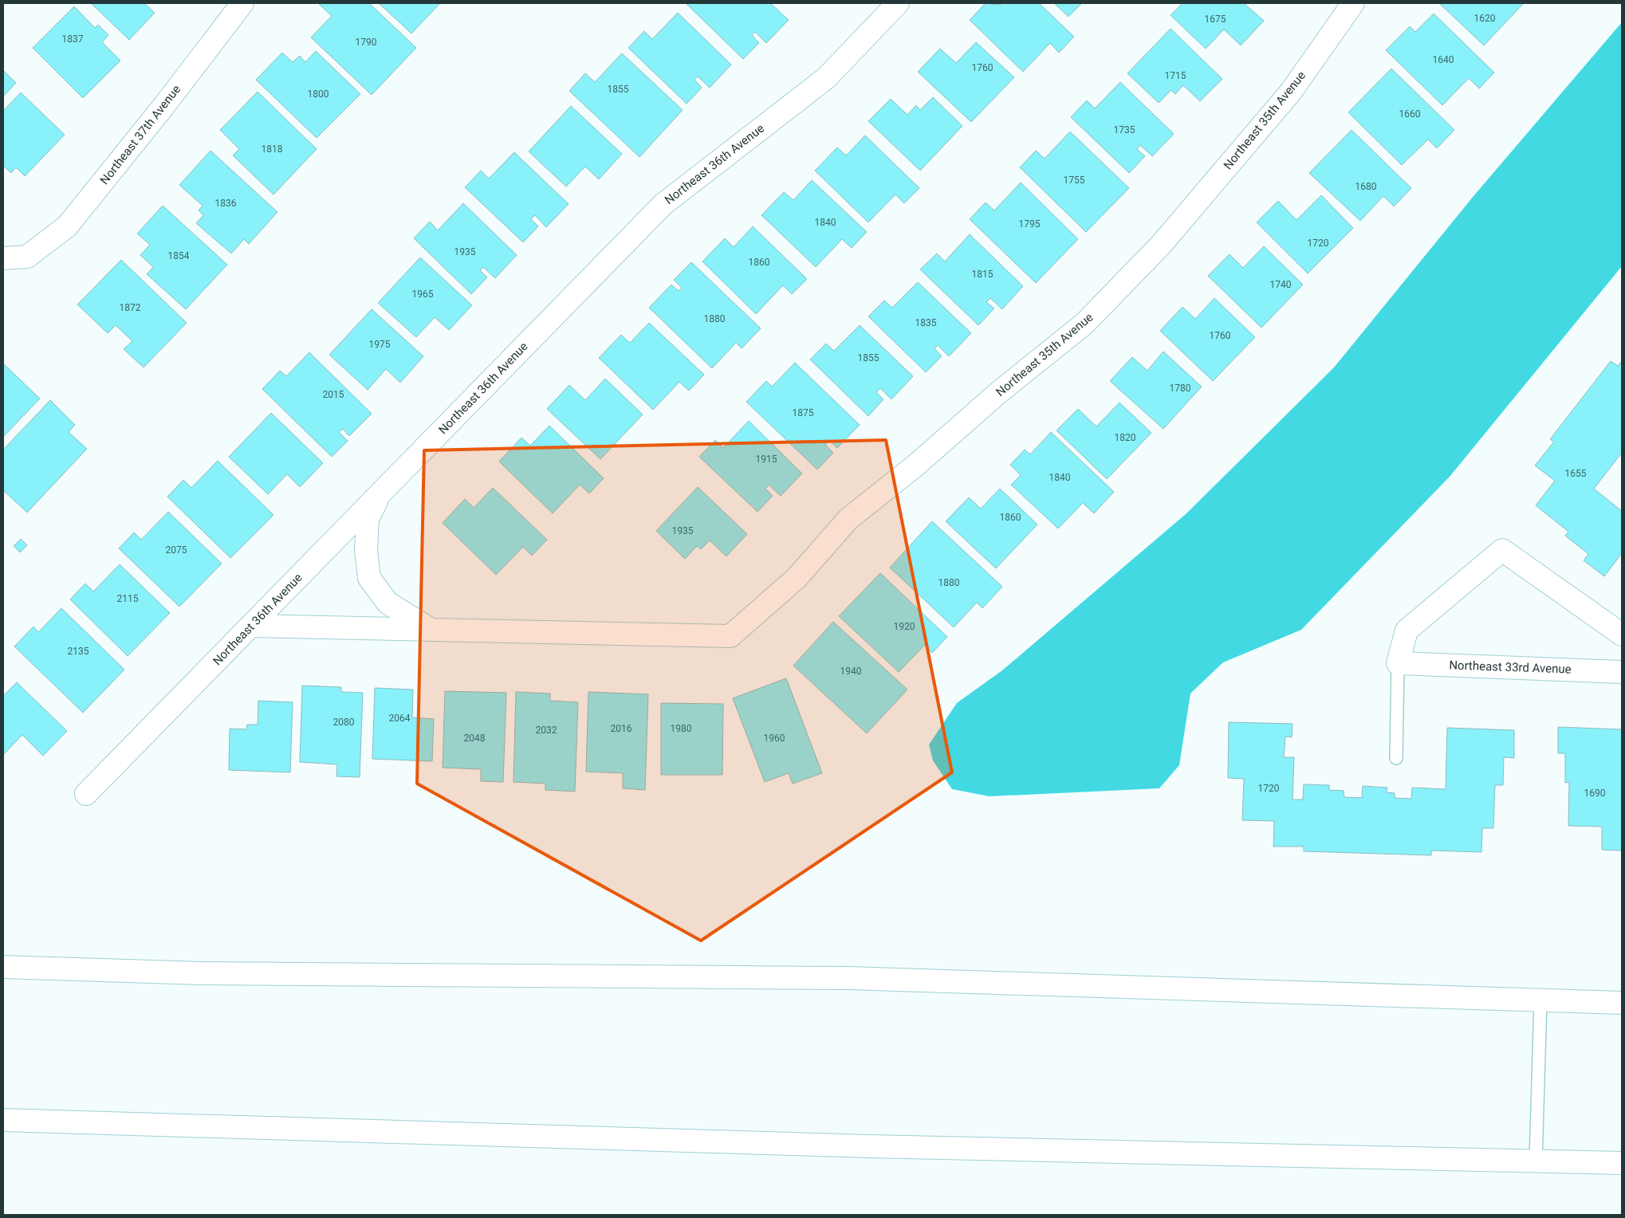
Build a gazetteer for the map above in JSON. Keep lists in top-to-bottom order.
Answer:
{
  "streets": {
    "main road": [
      "Northeast 35th Avenue",
      "Northeast 37th Avenue",
      "Northeast 36th Avenue",
      "Northeast 33rd Avenue"
    ]
  },
  "house_numbers": [
    "1620",
    "1675",
    "1837",
    "1790",
    "1640",
    "1760",
    "1715",
    "1855",
    "1800",
    "1660",
    "1735",
    "1818",
    "1755",
    "1680",
    "1836",
    "1840",
    "1795",
    "1720",
    "1935",
    "1854",
    "1860",
    "1815",
    "1740",
    "1965",
    "1872",
    "1880",
    "1835",
    "1760",
    "1975",
    "1855",
    "1780",
    "2015",
    "1875",
    "1820",
    "1915",
    "1655",
    "1840",
    "1860",
    "1935",
    "2075",
    "1880",
    "2115",
    "1920",
    "2135",
    "1940",
    "2064",
    "2080",
    "2016",
    "1980",
    "2032",
    "2048",
    "1960",
    "1720",
    "1690"
  ]
}
